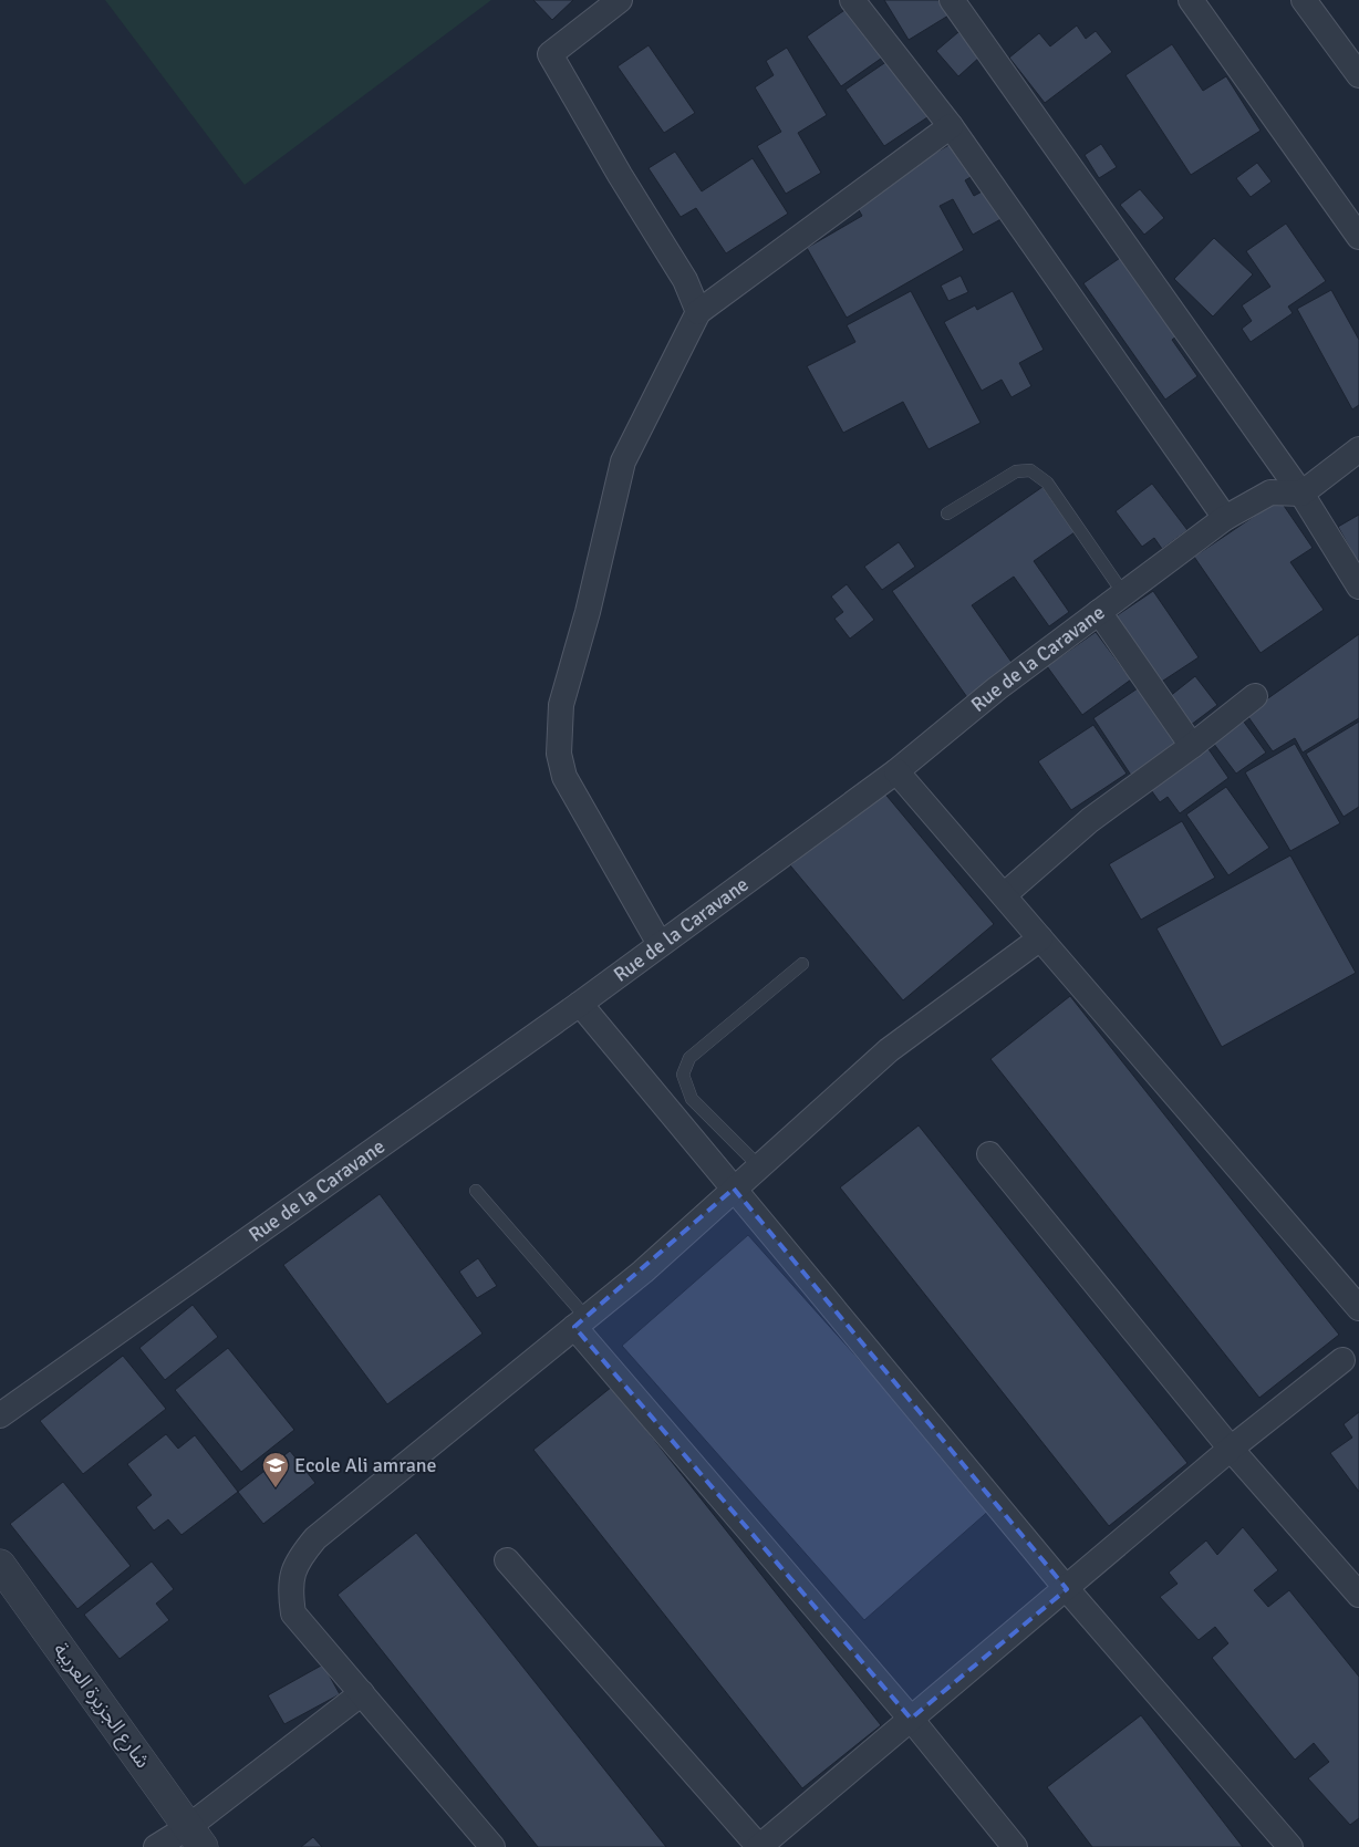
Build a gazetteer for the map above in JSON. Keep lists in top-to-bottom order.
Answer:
{
  "streets": {
    "street": ["Rue de la Caravane", "شارع الجزيرة العربية"]
  },
  "places": {
    "school or university": ["Ecole Ali amrane"]
  }
}
